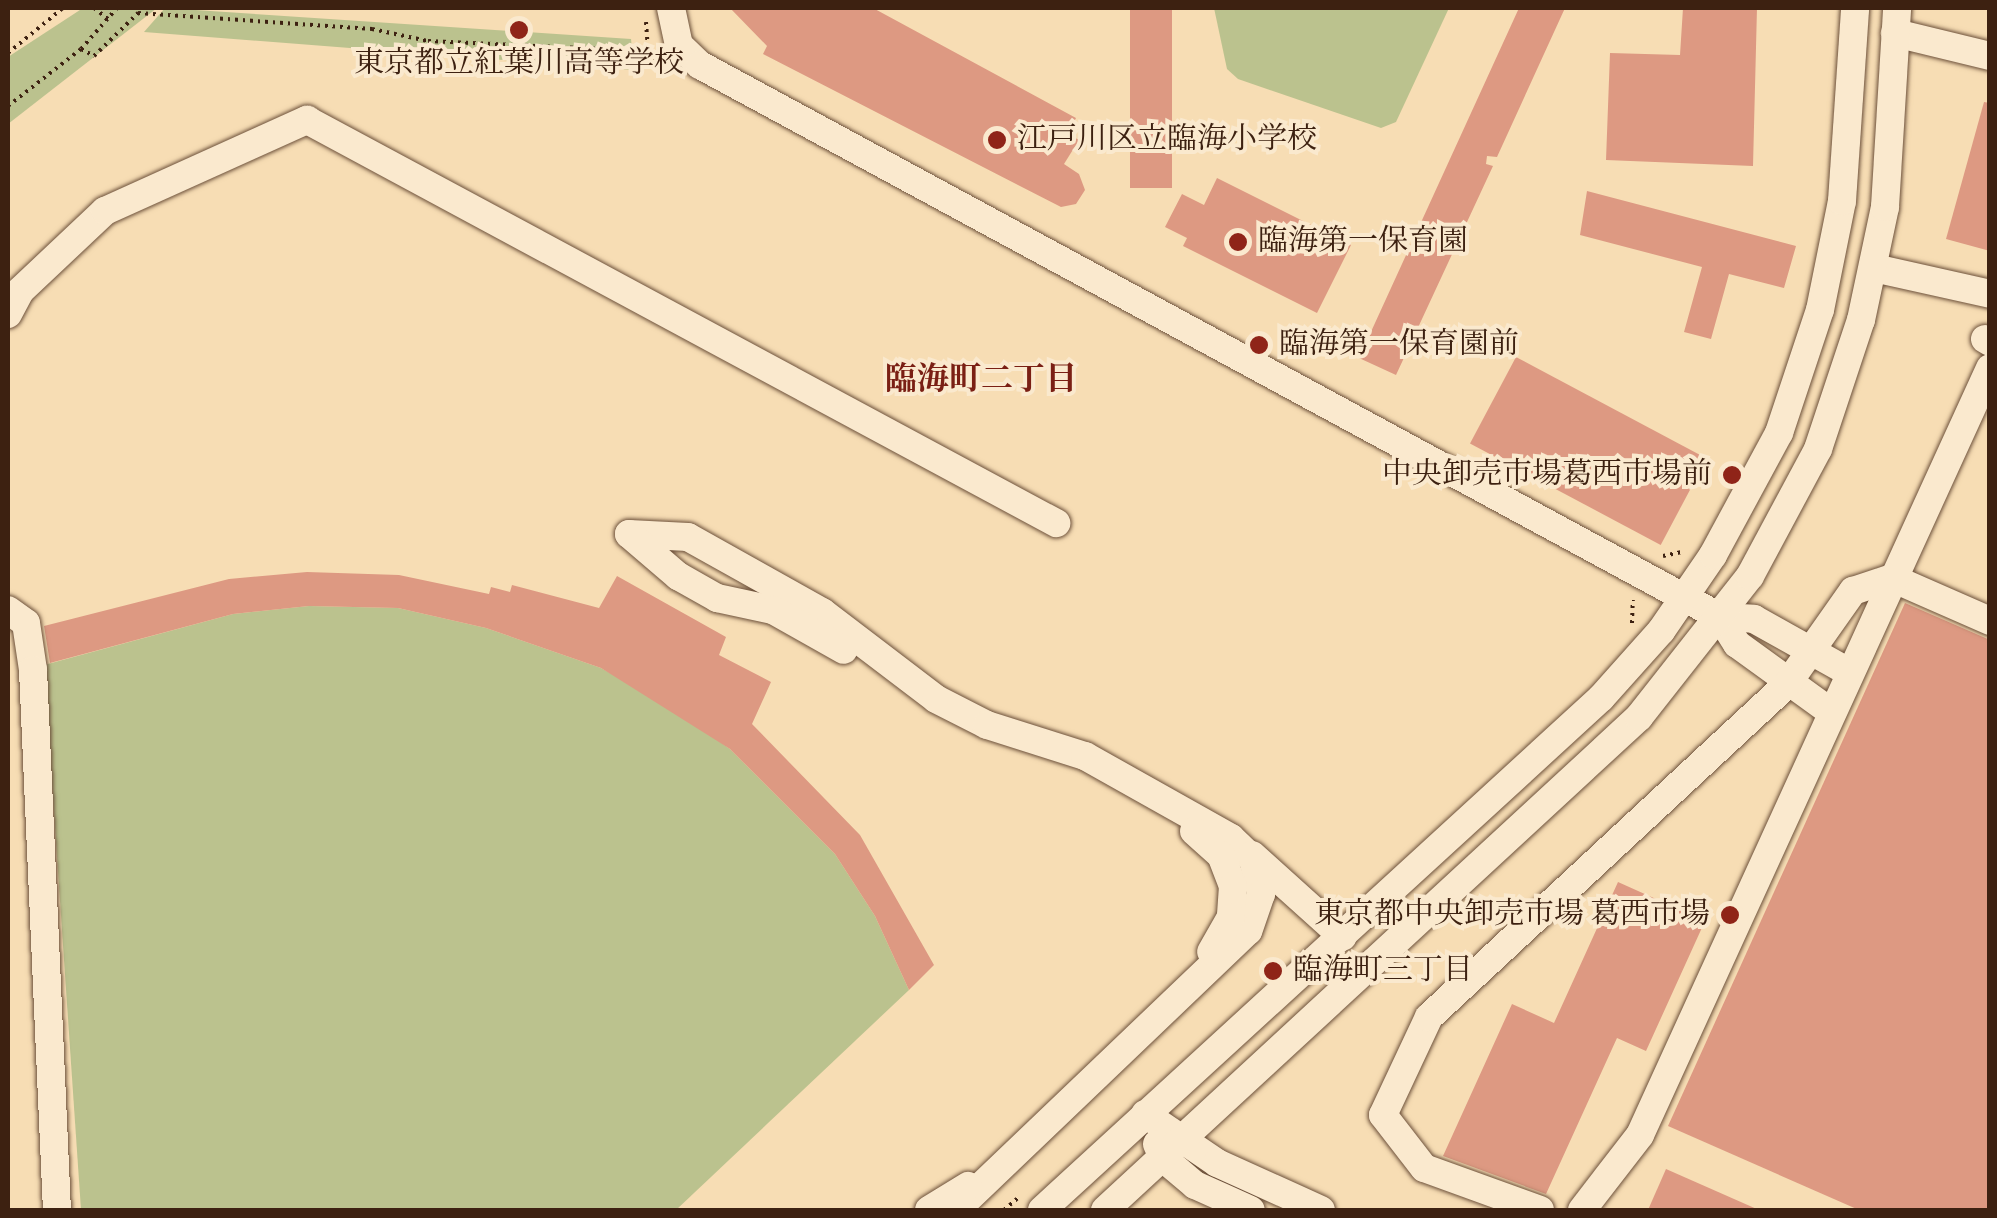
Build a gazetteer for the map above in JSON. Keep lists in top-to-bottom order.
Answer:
{
  "districts": ["臨海町二丁目"],
  "places": [
    "東京都立紅葉川高等学校",
    "江戸川区立臨海小学校",
    "臨海第一保育園",
    "臨海第一保育園前",
    "中央卸売市場葛西市場前",
    "東京都中央卸売市場 葛西市場",
    "臨海町三丁目"
  ]
}
